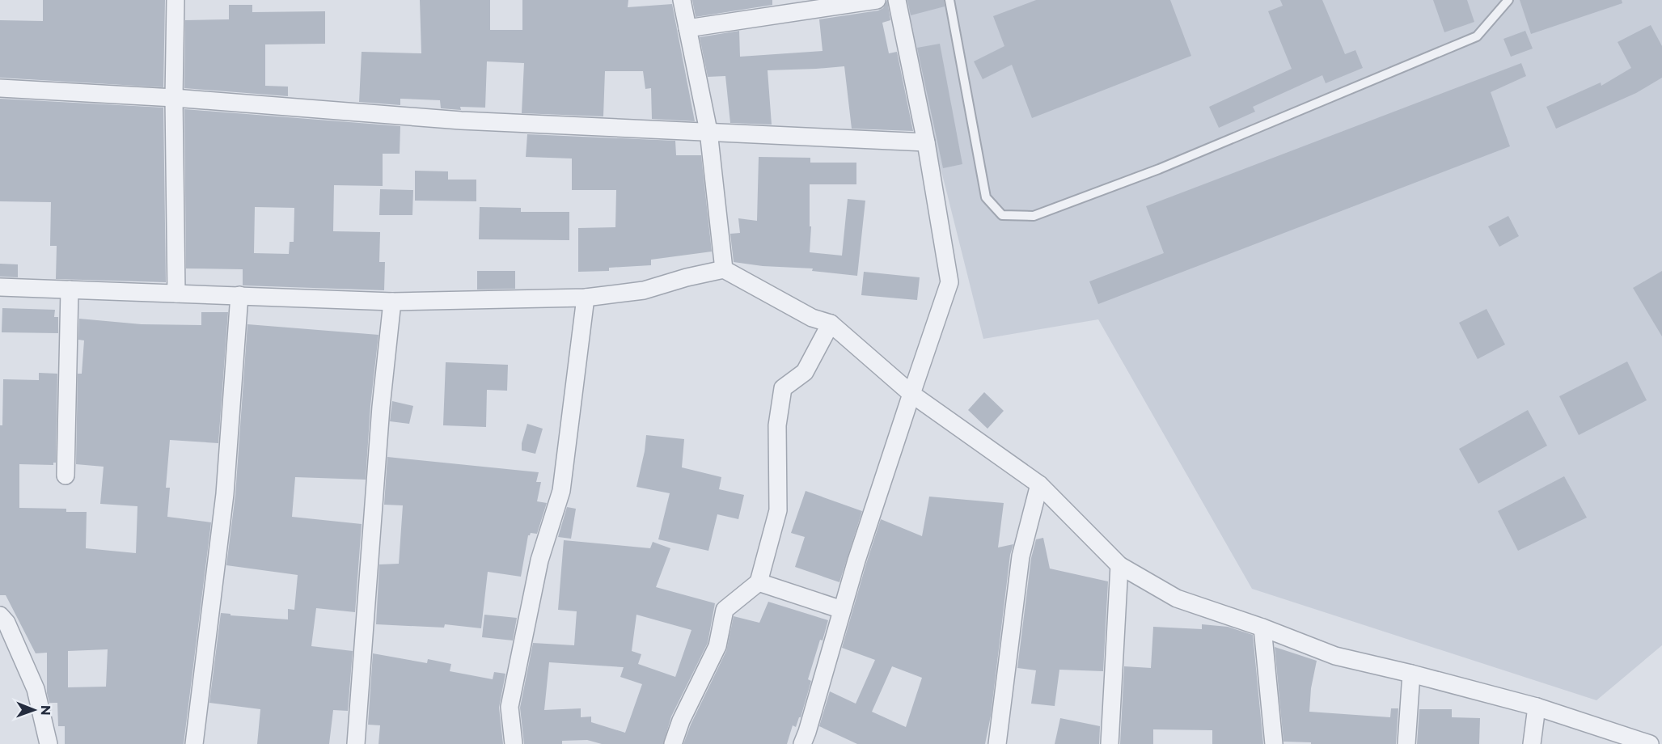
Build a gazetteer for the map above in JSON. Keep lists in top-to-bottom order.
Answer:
{
  "north": "right"
}
